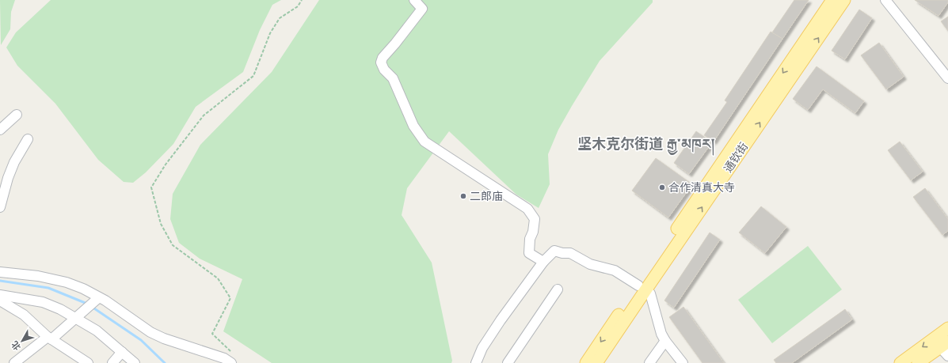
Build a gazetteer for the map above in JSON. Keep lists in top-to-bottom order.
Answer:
{
  "streets": {
    "main road": ["通钦街"]
  },
  "districts": ["坚木克尔街道 རྒྱ་མཁར།"],
  "places": ["合作清真大寺", "二郎庙"],
  "north": "bottom left"
}
